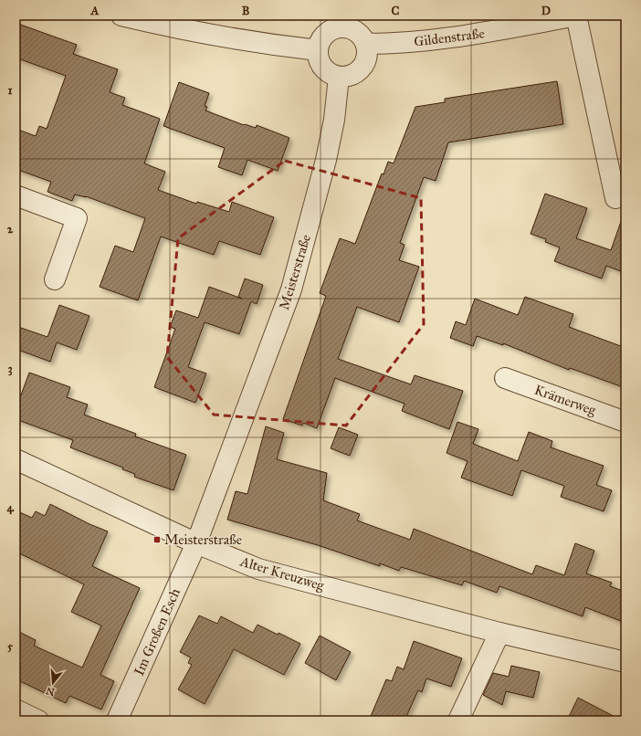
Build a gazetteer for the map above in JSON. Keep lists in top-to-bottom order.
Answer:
{
  "streets": {
    "street": [
      "Gildenstraße",
      "Meisterstraße",
      "Krämerweg",
      "Alter Kreuzweg",
      "Im Großen Esch"
    ]
  },
  "crossings": [
    ["Gildenstraße", "Meisterstraße"],
    ["Meisterstraße", "Alter Kreuzweg"],
    ["Meisterstraße", "Im Großen Esch"],
    ["Alter Kreuzweg", "Im Großen Esch"]
  ],
  "places": {
    "transit": ["Meisterstraße"]
  },
  "north": "bottom",
  "grid": {
    "columns": [
      "A",
      "B",
      "C",
      "D"
    ],
    "rows": [
      "1",
      "2",
      "3",
      "4",
      "5"
    ]
  }
}
